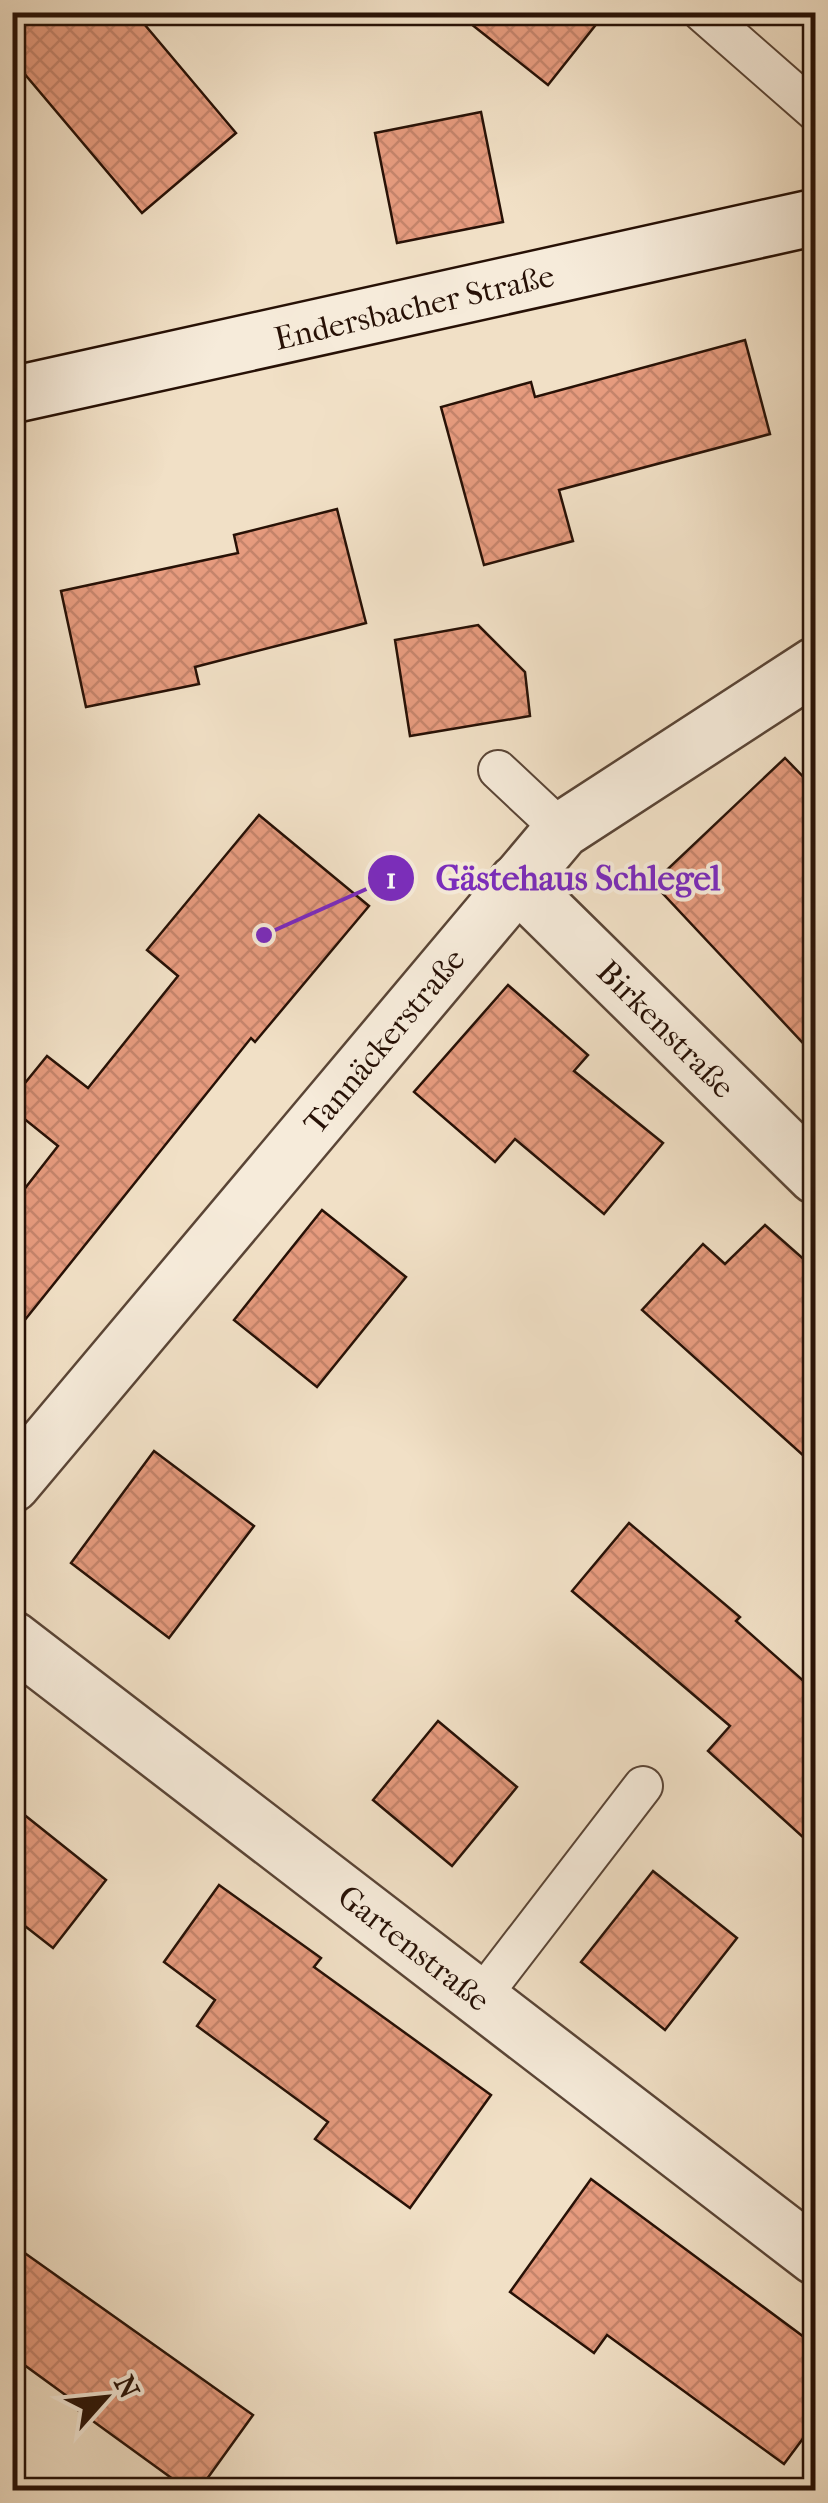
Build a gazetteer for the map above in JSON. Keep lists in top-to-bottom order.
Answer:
{
  "streets": {
    "street": [
      "Endersbacher Straße",
      "Birkenstraße",
      "Tannäckerstraße",
      "Gartenstraße"
    ]
  },
  "crossings": [
    ["Birkenstraße", "Tannäckerstraße"]
  ],
  "places": ["Gästehaus Schlegel"],
  "north": "top right"
}
